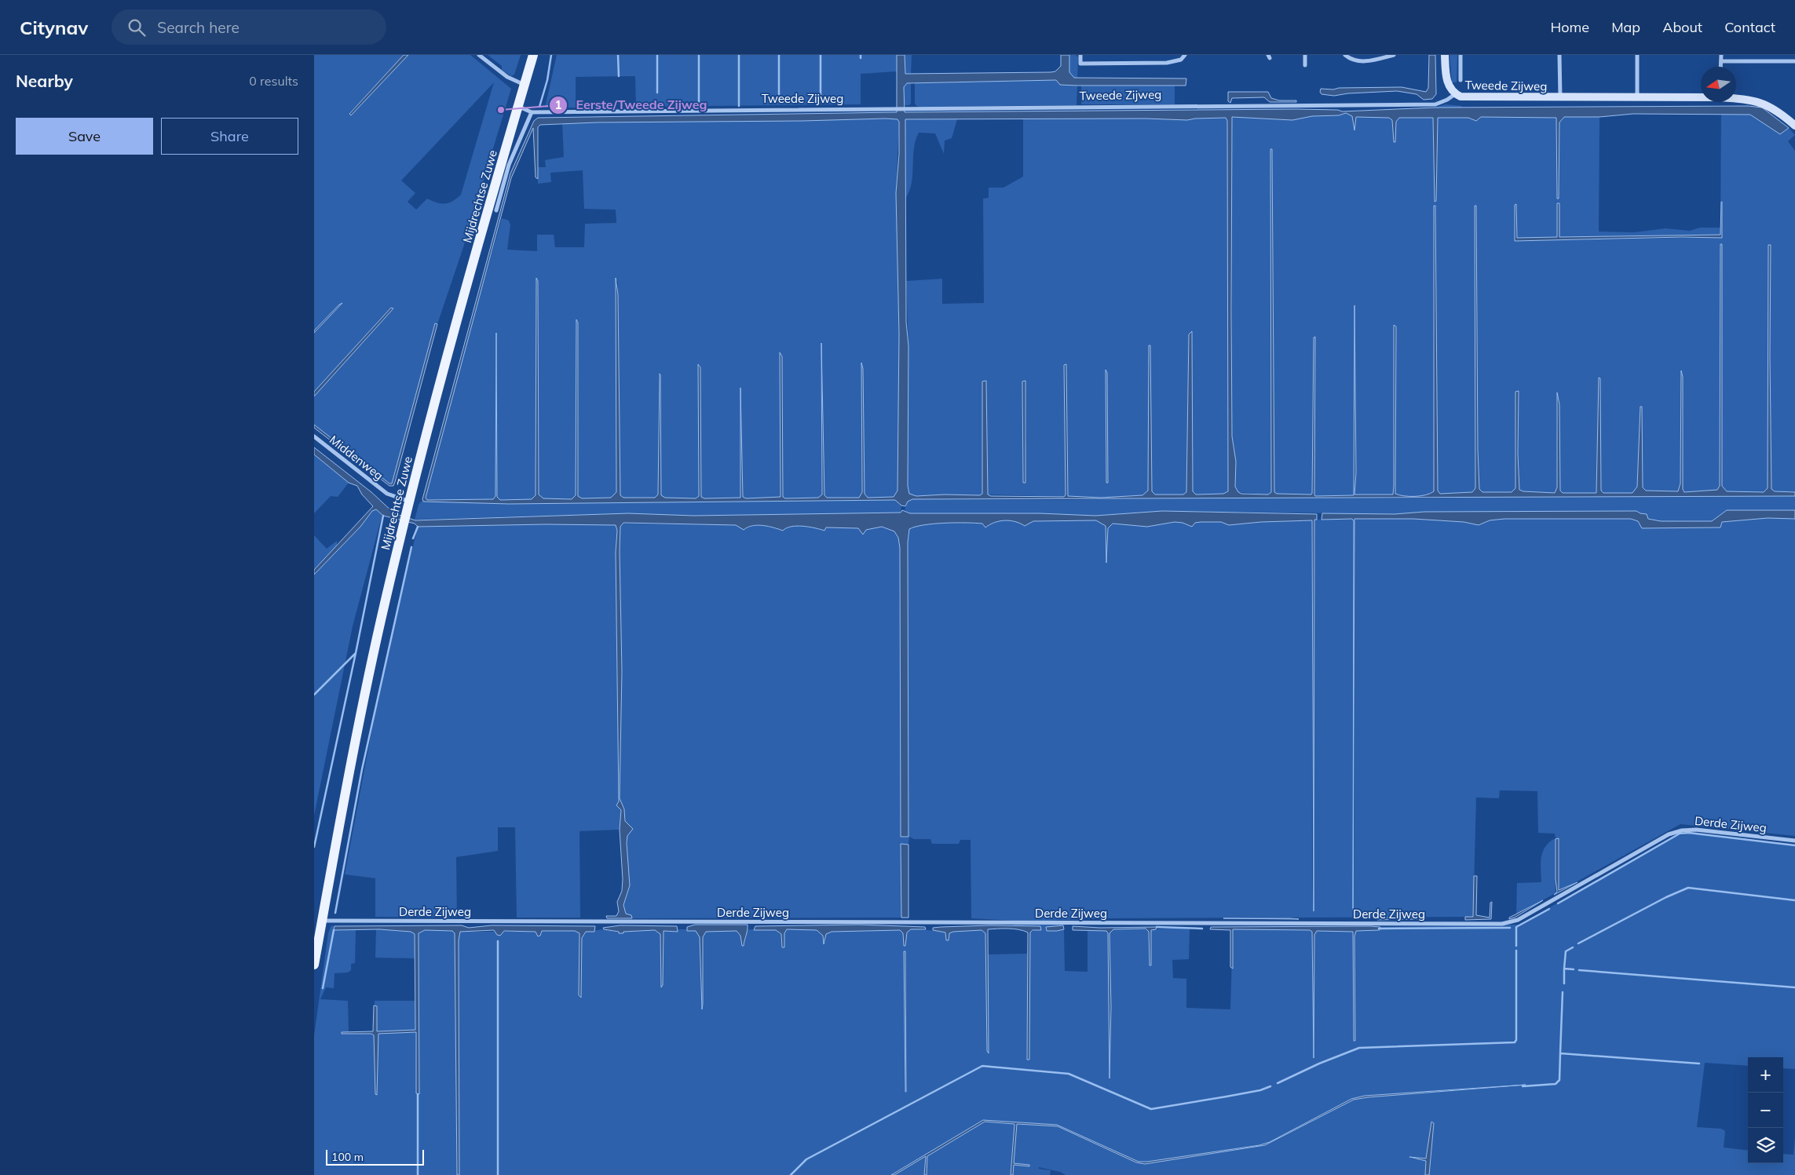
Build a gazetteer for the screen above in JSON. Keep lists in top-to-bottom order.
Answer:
{
  "streets": {
    "main road": ["Mijdrechtse Zuwe"],
    "street": ["Tweede Zijweg", "Middenweg", "Derde Zijweg"]
  },
  "crossings": [
    ["Tweede Zijweg", "Mijdrechtse Zuwe"],
    ["Mijdrechtse Zuwe", "Middenweg"],
    ["Mijdrechtse Zuwe", "Derde Zijweg"]
  ],
  "places": ["Eerste/Tweede Zijweg"],
  "scale_bar": "100 m",
  "north": "left",
  "page": {
    "header": "Citynav",
    "search": "Search here",
    "nav": [
      "Home",
      "Map",
      "About",
      "Contact"
    ],
    "heading": ["Nearby", "0 results"],
    "buttons": ["Save", "Share"],
    "map_buttons": ["+", "−"],
    "scale": "100 m"
  }
}
